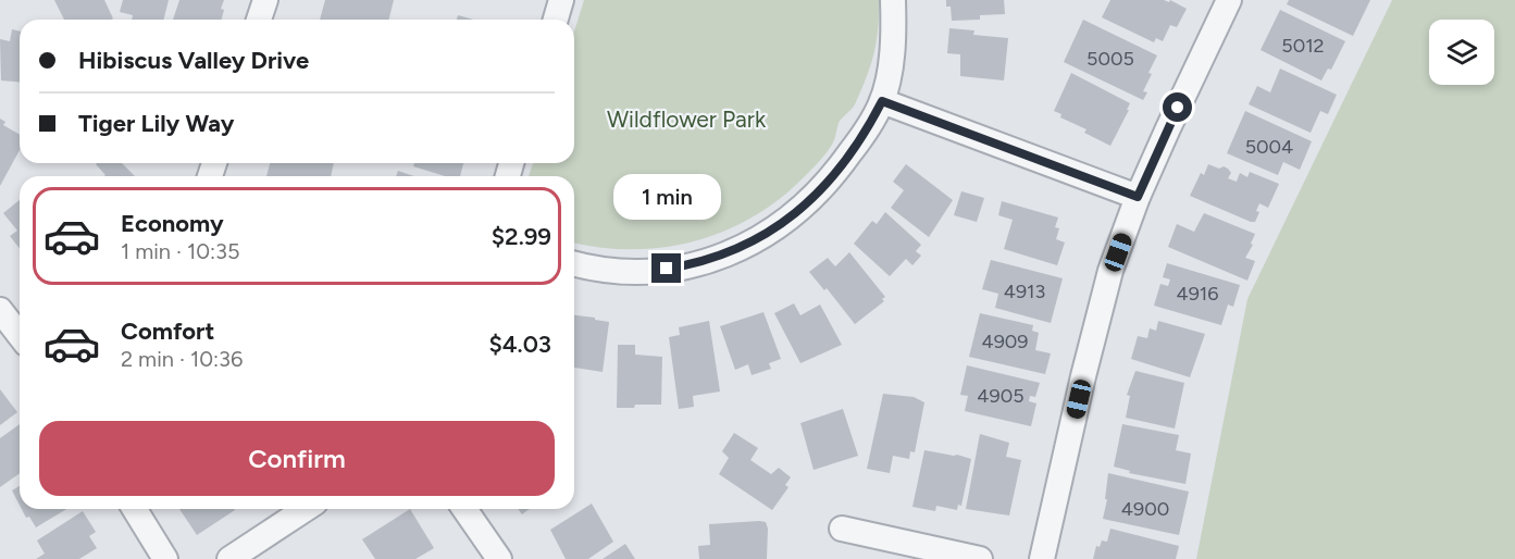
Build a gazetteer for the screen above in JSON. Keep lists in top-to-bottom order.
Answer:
{
  "parks": ["Wildflower Park"],
  "house_numbers": [
    "5012",
    "5005",
    "5004",
    "4913",
    "4916",
    "4909",
    "4905",
    "4900"
  ],
  "page": {
    "banner": ["Hibiscus Valley Drive", "Tiger Lily Way"],
    "bubble": "1 min",
    "list": [
      {
        "name": "Economy",
        "note": "1 min · 10:35",
        "value": "$2.99"
      },
      {
        "name": "Comfort",
        "note": "2 min · 10:36",
        "value": "$4.03"
      }
    ],
    "buttons": "Confirm"
  }
}
